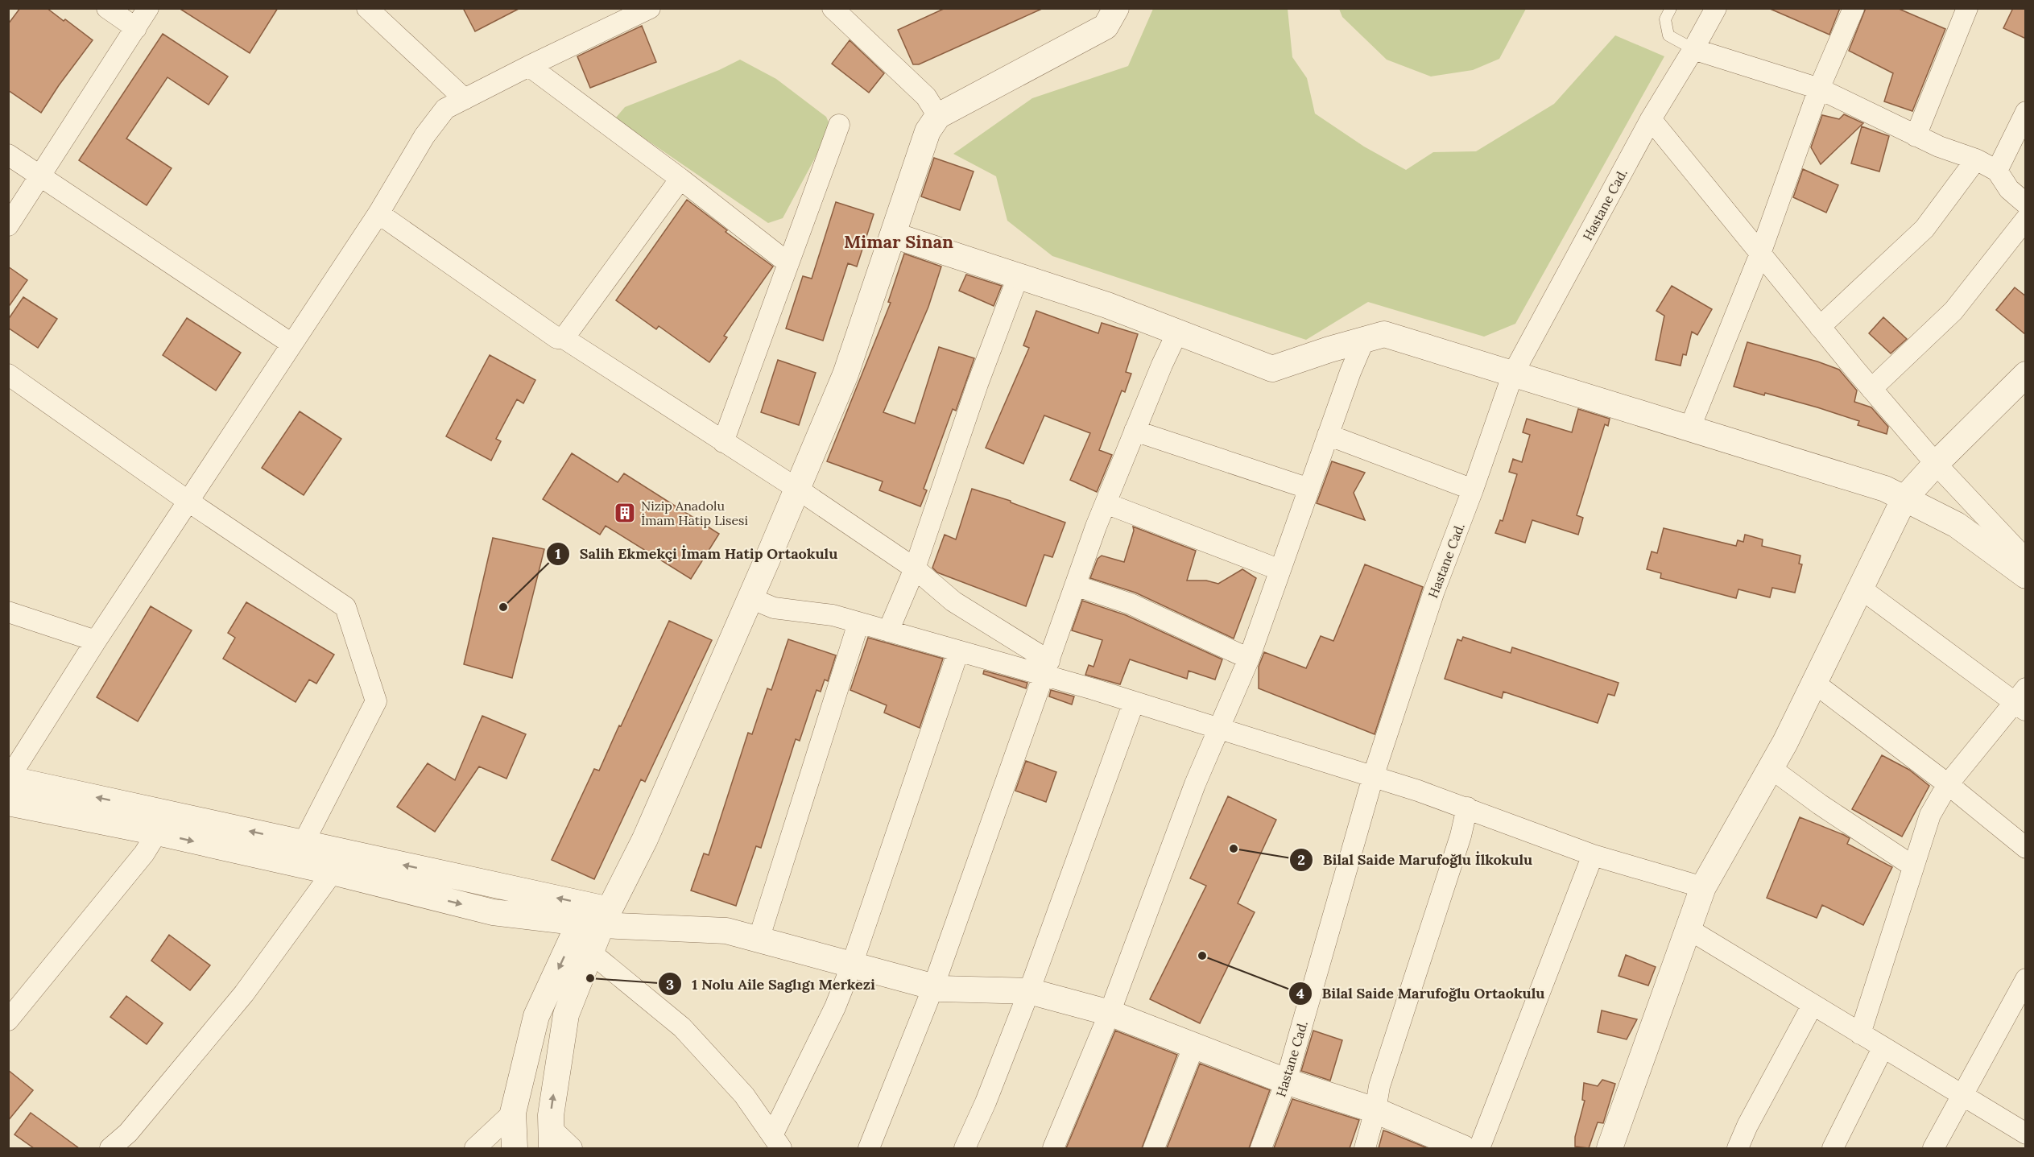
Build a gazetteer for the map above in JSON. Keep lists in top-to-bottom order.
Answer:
{
  "streets": {
    "street": ["Hastane Cad."]
  },
  "districts": ["Mimar Sinan"],
  "places": {
    "building": ["Nizip Anadolu İmam Hatip Lisesi"],
    "other": [
      "Salih Ekmekçi İmam Hatip Ortaokulu",
      "Bilal Saide Marufoğlu İlkokulu",
      "Bilal Saide Marufoğlu Ortaokulu",
      "1 Nolu Aile Saglıgı Merkezi"
    ]
  }
}
